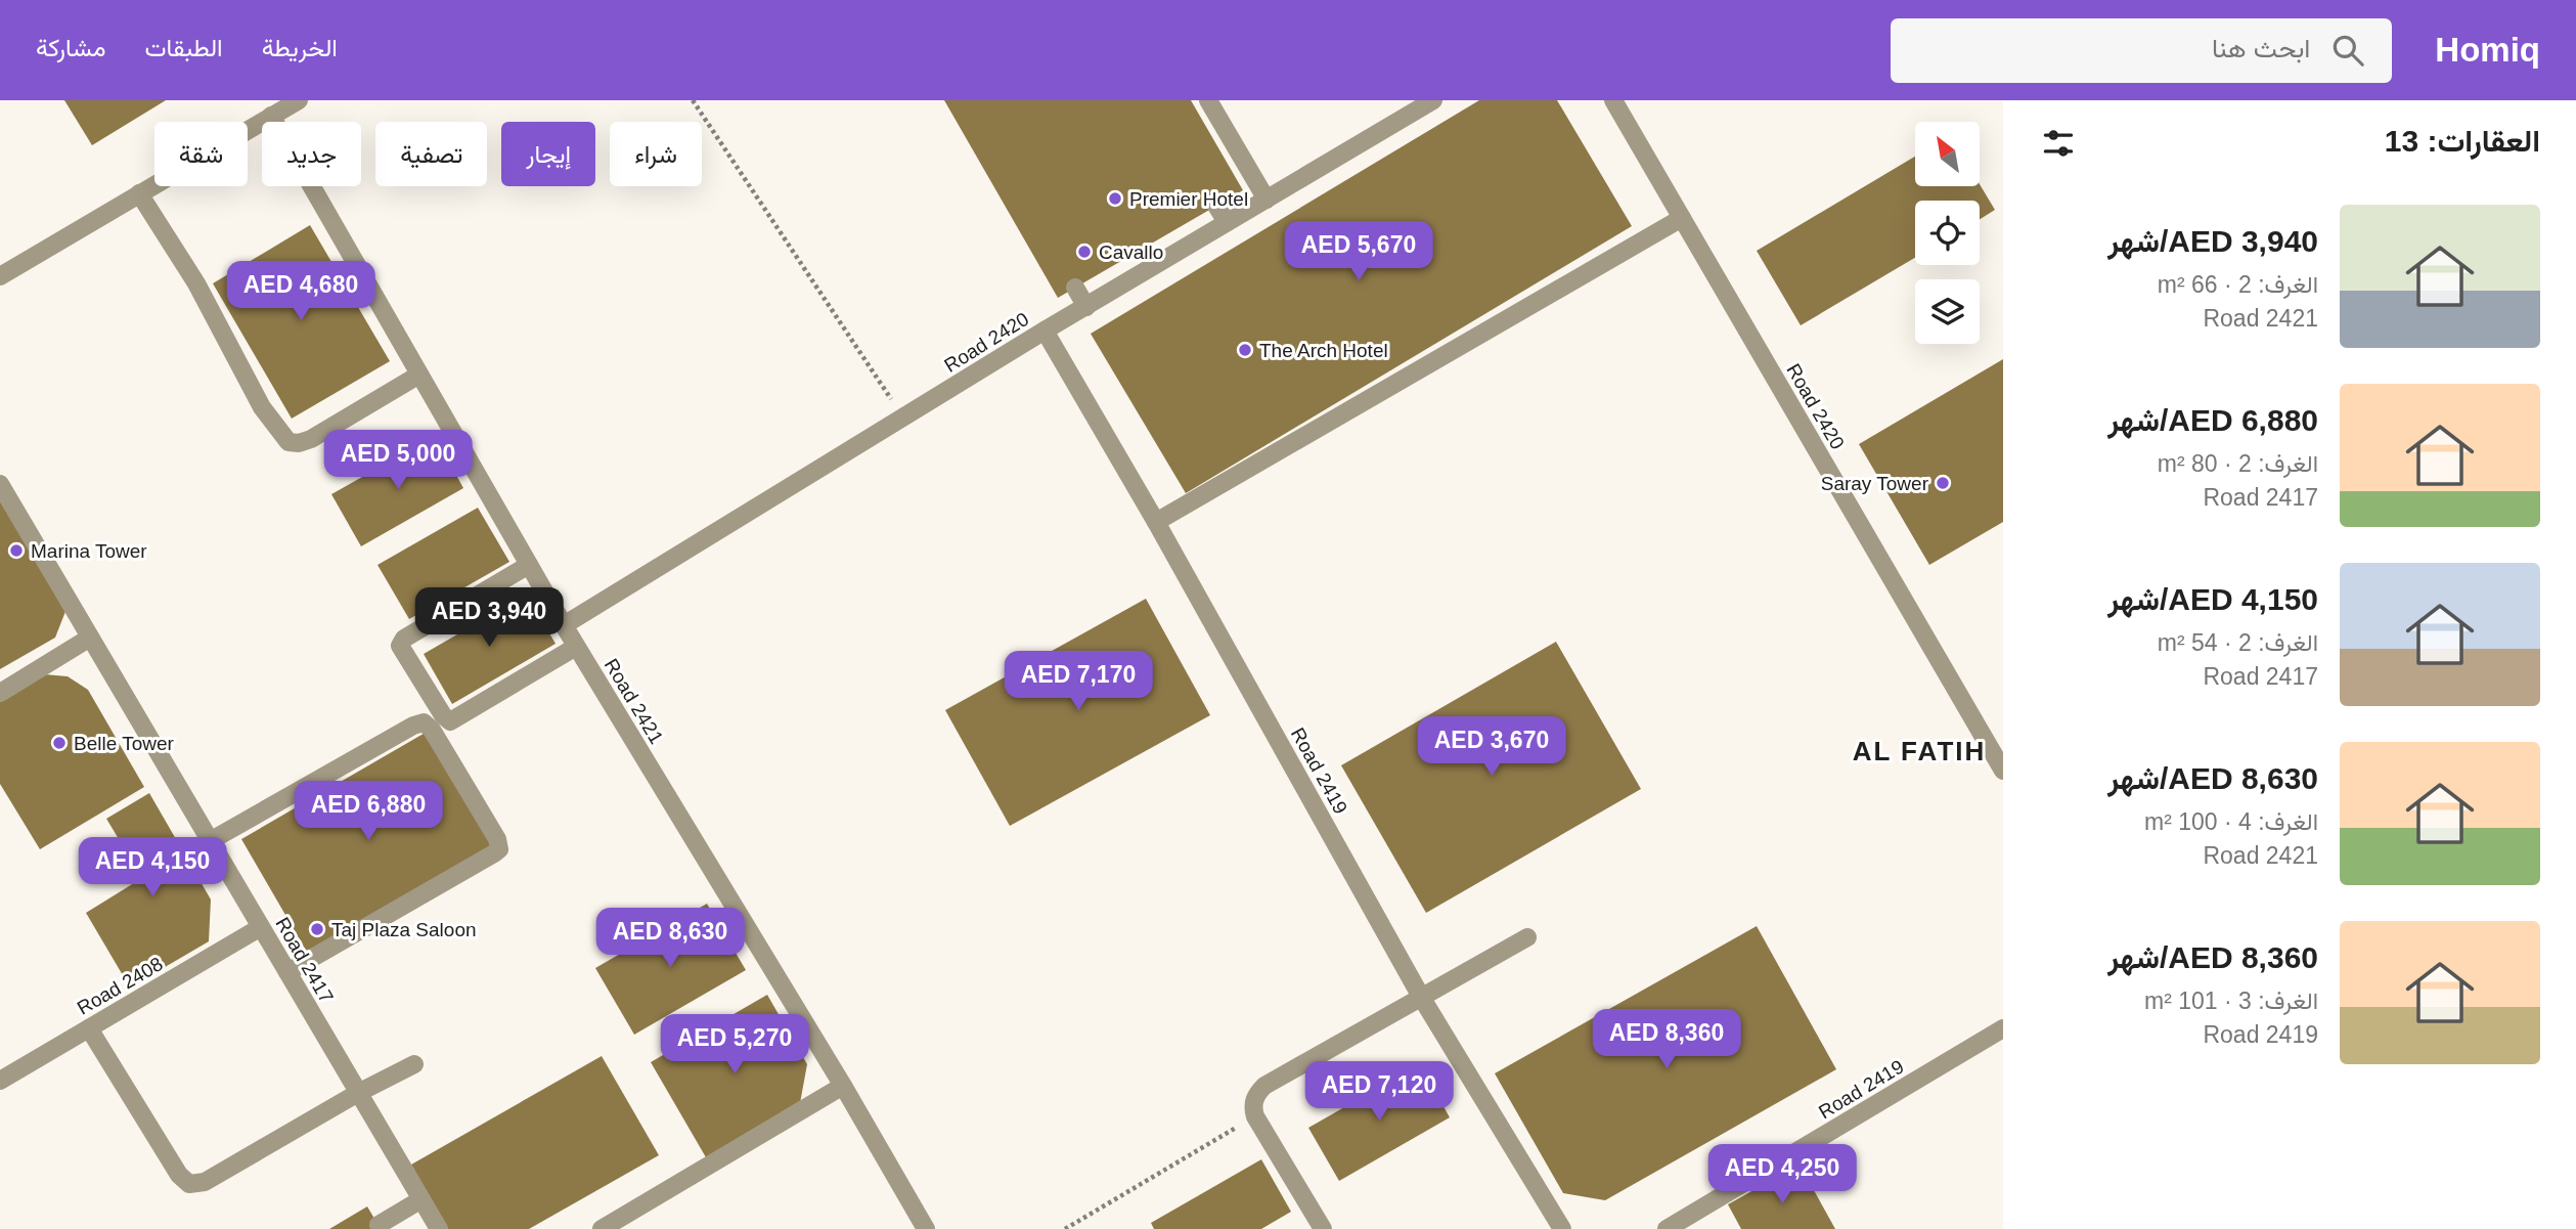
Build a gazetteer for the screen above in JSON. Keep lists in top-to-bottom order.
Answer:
{
  "streets": {
    "street": [
      "Road 2420",
      "Road 2421",
      "Road 2419",
      "Road 2417",
      "Road 2408"
    ]
  },
  "crossings": [
    ["Road 2420", "Road 2421"],
    ["Road 2420", "Road 2419"],
    ["Road 2417", "Road 2408"]
  ],
  "districts": ["AL FATIH"],
  "places": [
    "Premier Hotel",
    "Cavallo",
    "The Arch Hotel",
    "Saray Tower",
    "Marina Tower",
    "Belle Tower",
    "Taj Plaza Saloon"
  ],
  "north": "top left",
  "page": {
    "header": "Homiq",
    "search": "ابحث هنا",
    "nav": ["الخريطة", "الطبقات", "مشاركة"],
    "heading": "العقارات: 13",
    "chip": [
      "شراء",
      "إيجار",
      "تصفية",
      "جديد",
      "شقة"
    ],
    "list": [
      {
        "name": "AED 3,940/شهر",
        "note": "الغرف: 2 · 66 m² · Road 2421"
      },
      {
        "name": "AED 6,880/شهر",
        "note": "الغرف: 2 · 80 m² · Road 2417"
      },
      {
        "name": "AED 4,150/شهر",
        "note": "الغرف: 2 · 54 m² · Road 2417"
      },
      {
        "name": "AED 8,630/شهر",
        "note": "الغرف: 4 · 100 m² · Road 2421"
      },
      {
        "name": "AED 8,360/شهر",
        "note": "الغرف: 3 · 101 m² · Road 2419"
      }
    ],
    "price": [
      "AED 5,670",
      "AED 4,680",
      "AED 5,000",
      "AED 3,940",
      "AED 7,170",
      "AED 3,670",
      "AED 6,880",
      "AED 4,150",
      "AED 8,630",
      "AED 8,360",
      "AED 5,270",
      "AED 7,120",
      "AED 4,250"
    ]
  }
}
